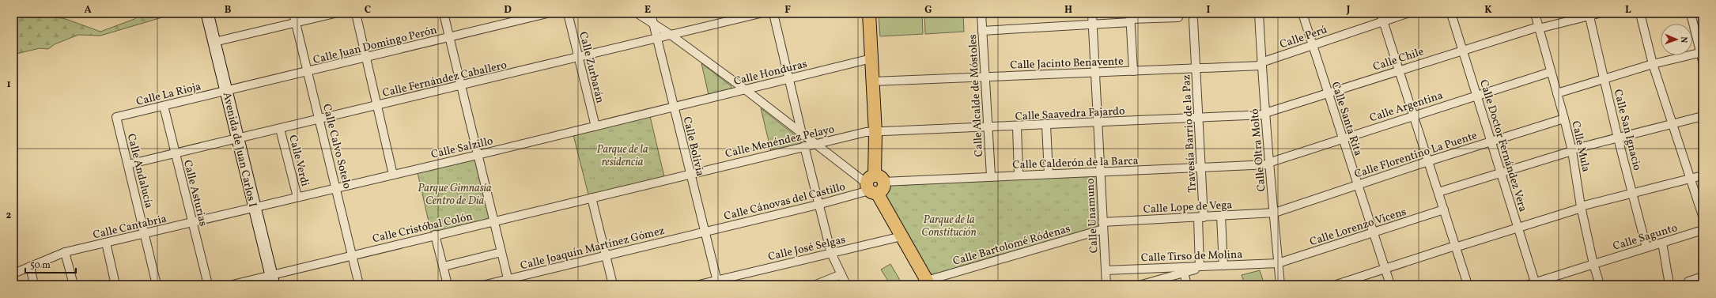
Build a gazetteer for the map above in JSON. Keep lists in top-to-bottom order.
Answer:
{
  "streets": {
    "street": [
      "Calle Perú",
      "Calle Juan Domingo Perón",
      "Calle Chile",
      "Calle Jacinto Benavente",
      "Calle Zurbarán",
      "Calle Honduras",
      "Calle Fernández Caballero",
      "Calle La Rioja",
      "Calle Alcalde de Móstoles",
      "Calle Argentina",
      "Calle Saavedra Fajardo",
      "Calle Santa Rita",
      "Calle San Ignacio",
      "Travesía Barrio de la Paz",
      "Calle Menéndez Pelayo",
      "Calle Doctor Fernández Vera",
      "Calle Calvo Sotelo",
      "Calle Bolivia",
      "Calle Mula",
      "Calle Salzillo",
      "Avenida de Juan Carlos I",
      "Calle Oltra Moltó",
      "Calle Florentino La Puente",
      "Calle Verdi",
      "Calle Calderón de la Barca",
      "Calle Andalucía",
      "Calle Asturias",
      "Calle Cánovas del Castillo",
      "Calle Lope de Vega",
      "Calle Unamuno",
      "Calle Cantabria",
      "Calle Lorenzo Vicens",
      "Calle Cristóbal Colón",
      "Calle Sagunto",
      "Calle Bartolomé Ródenas",
      "Calle Joaquín Martínez Gómez",
      "Calle José Selgas",
      "Calle Tirso de Molina"
    ]
  },
  "crossings": [
    ["Calle Perú", "Calle Jacinto Benavente"],
    ["Calle Perú", "Calle Santa Rita"],
    ["Calle Perú", "Calle Oltra Moltó"],
    ["Calle Juan Domingo Perón", "Calle La Rioja"],
    ["Calle Juan Domingo Perón", "Calle Calvo Sotelo"],
    ["Calle Juan Domingo Perón", "Avenida de Juan Carlos I"],
    ["Calle Chile", "Calle Saavedra Fajardo"],
    ["Calle Chile", "Calle Santa Rita"],
    ["Calle Chile", "Calle San Ignacio"],
    ["Calle Chile", "Calle Doctor Fernández Vera"],
    ["Calle Chile", "Calle Mula"],
    ["Calle Chile", "Calle Oltra Moltó"],
    ["Calle Jacinto Benavente", "Calle Alcalde de Móstoles"],
    ["Calle Jacinto Benavente", "Travesía Barrio de la Paz"],
    ["Calle Jacinto Benavente", "Calle Oltra Moltó"],
    ["Calle Jacinto Benavente", "Calle Unamuno"],
    ["Calle Zurbarán", "Calle Fernández Caballero"],
    ["Calle Zurbarán", "Calle Salzillo"],
    ["Calle Honduras", "Calle Bolivia"],
    ["Calle Honduras", "Calle Salzillo"],
    ["Calle Fernández Caballero", "Calle Calvo Sotelo"],
    ["Calle Fernández Caballero", "Calle Bolivia"],
    ["Calle Fernández Caballero", "Avenida de Juan Carlos I"],
    ["Calle Fernández Caballero", "Calle Verdi"],
    ["Calle Fernández Caballero", "Calle Andalucía"],
    ["Calle Fernández Caballero", "Calle Asturias"],
    ["Calle La Rioja", "Avenida de Juan Carlos I"],
    ["Calle La Rioja", "Calle Andalucía"],
    ["Calle La Rioja", "Calle Asturias"],
    ["Calle Alcalde de Móstoles", "Calle Saavedra Fajardo"],
    ["Calle Alcalde de Móstoles", "Calle Calderón de la Barca"],
    ["Calle Argentina", "Calle Santa Rita"],
    ["Calle Argentina", "Calle Doctor Fernández Vera"],
    ["Calle Argentina", "Calle Mula"],
    ["Calle Argentina", "Calle Oltra Moltó"],
    ["Calle Argentina", "Calle Calderón de la Barca"],
    ["Calle Saavedra Fajardo", "Travesía Barrio de la Paz"],
    ["Calle Saavedra Fajardo", "Calle Menéndez Pelayo"],
    ["Calle Saavedra Fajardo", "Calle Oltra Moltó"],
    ["Calle Saavedra Fajardo", "Calle Unamuno"],
    ["Calle Santa Rita", "Calle Florentino La Puente"],
    ["Calle Santa Rita", "Calle Lorenzo Vicens"],
    ["Calle San Ignacio", "Calle Sagunto"],
    ["Travesía Barrio de la Paz", "Calle Calderón de la Barca"],
    ["Travesía Barrio de la Paz", "Calle Lope de Vega"],
    ["Travesía Barrio de la Paz", "Calle Tirso de Molina"],
    ["Calle Menéndez Pelayo", "Calle Bolivia"],
    ["Calle Menéndez Pelayo", "Calle Cristóbal Colón"],
    ["Calle Doctor Fernández Vera", "Calle Florentino La Puente"],
    ["Calle Doctor Fernández Vera", "Calle Sagunto"],
    ["Calle Calvo Sotelo", "Calle Salzillo"],
    ["Calle Calvo Sotelo", "Calle Cristóbal Colón"],
    ["Calle Bolivia", "Calle Salzillo"],
    ["Calle Bolivia", "Calle Cánovas del Castillo"],
    ["Calle Bolivia", "Calle Cristóbal Colón"],
    ["Calle Bolivia", "Calle Joaquín Martínez Gómez"],
    ["Calle Bolivia", "Calle José Selgas"],
    ["Calle Mula", "Calle Florentino La Puente"],
    ["Calle Mula", "Calle Sagunto"],
    ["Calle Salzillo", "Avenida de Juan Carlos I"],
    ["Calle Salzillo", "Calle Verdi"],
    ["Calle Salzillo", "Calle Cantabria"],
    ["Avenida de Juan Carlos I", "Calle Cantabria"],
    ["Avenida de Juan Carlos I", "Calle Cristóbal Colón"],
    ["Calle Oltra Moltó", "Calle Florentino La Puente"],
    ["Calle Oltra Moltó", "Calle Calderón de la Barca"],
    ["Calle Oltra Moltó", "Calle Lope de Vega"],
    ["Calle Oltra Moltó", "Calle Lorenzo Vicens"],
    ["Calle Oltra Moltó", "Calle Tirso de Molina"],
    ["Calle Florentino La Puente", "Calle Lope de Vega"],
    ["Calle Calderón de la Barca", "Calle Cánovas del Castillo"],
    ["Calle Calderón de la Barca", "Calle Unamuno"],
    ["Calle Andalucía", "Calle Cantabria"],
    ["Calle Asturias", "Calle Cantabria"],
    ["Calle Cánovas del Castillo", "Calle Joaquín Martínez Gómez"],
    ["Calle Lope de Vega", "Calle Unamuno"],
    ["Calle Lope de Vega", "Calle Bartolomé Ródenas"],
    ["Calle Unamuno", "Calle Bartolomé Ródenas"],
    ["Calle Unamuno", "Calle Tirso de Molina"],
    ["Calle Lorenzo Vicens", "Calle Tirso de Molina"]
  ],
  "parks": ["Parque de la residencia", "Parque Gimnasia Centro de Dia", "Parque de la Constitución"],
  "scale_bar": "50 m",
  "north": "right",
  "grid": {
    "columns": [
      "A",
      "B",
      "C",
      "D",
      "E",
      "F",
      "G",
      "H",
      "I",
      "J",
      "K",
      "L"
    ],
    "rows": ["1", "2"]
  }
}
